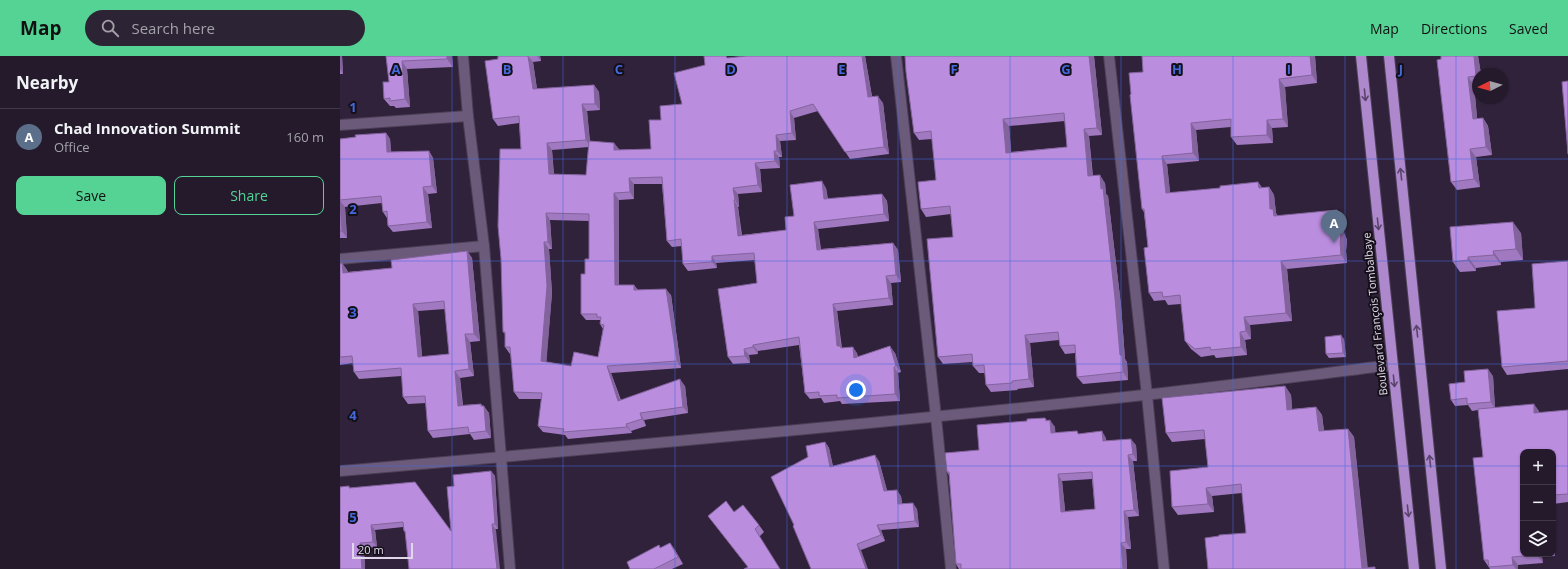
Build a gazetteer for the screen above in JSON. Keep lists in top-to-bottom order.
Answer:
{
  "streets": {
    "main road": ["Boulevard François Tombalbaye"]
  },
  "scale_bar": "20 m",
  "north": "left",
  "page": {
    "header": "Map",
    "search": "Search here",
    "nav": ["Map", "Directions", "Saved"],
    "heading": "Nearby",
    "list": [
      {
        "mark": "A",
        "name": "Chad Innovation Summit",
        "note": "Office",
        "value": "160 m"
      }
    ],
    "buttons": ["Save", "Share"],
    "pins": "A",
    "map_buttons": ["+", "−"],
    "scale": "20 m"
  },
  "grid": {
    "columns": [
      "A",
      "B",
      "C",
      "D",
      "E",
      "F",
      "G",
      "H",
      "I",
      "J"
    ],
    "rows": [
      "1",
      "2",
      "3",
      "4",
      "5"
    ]
  }
}
